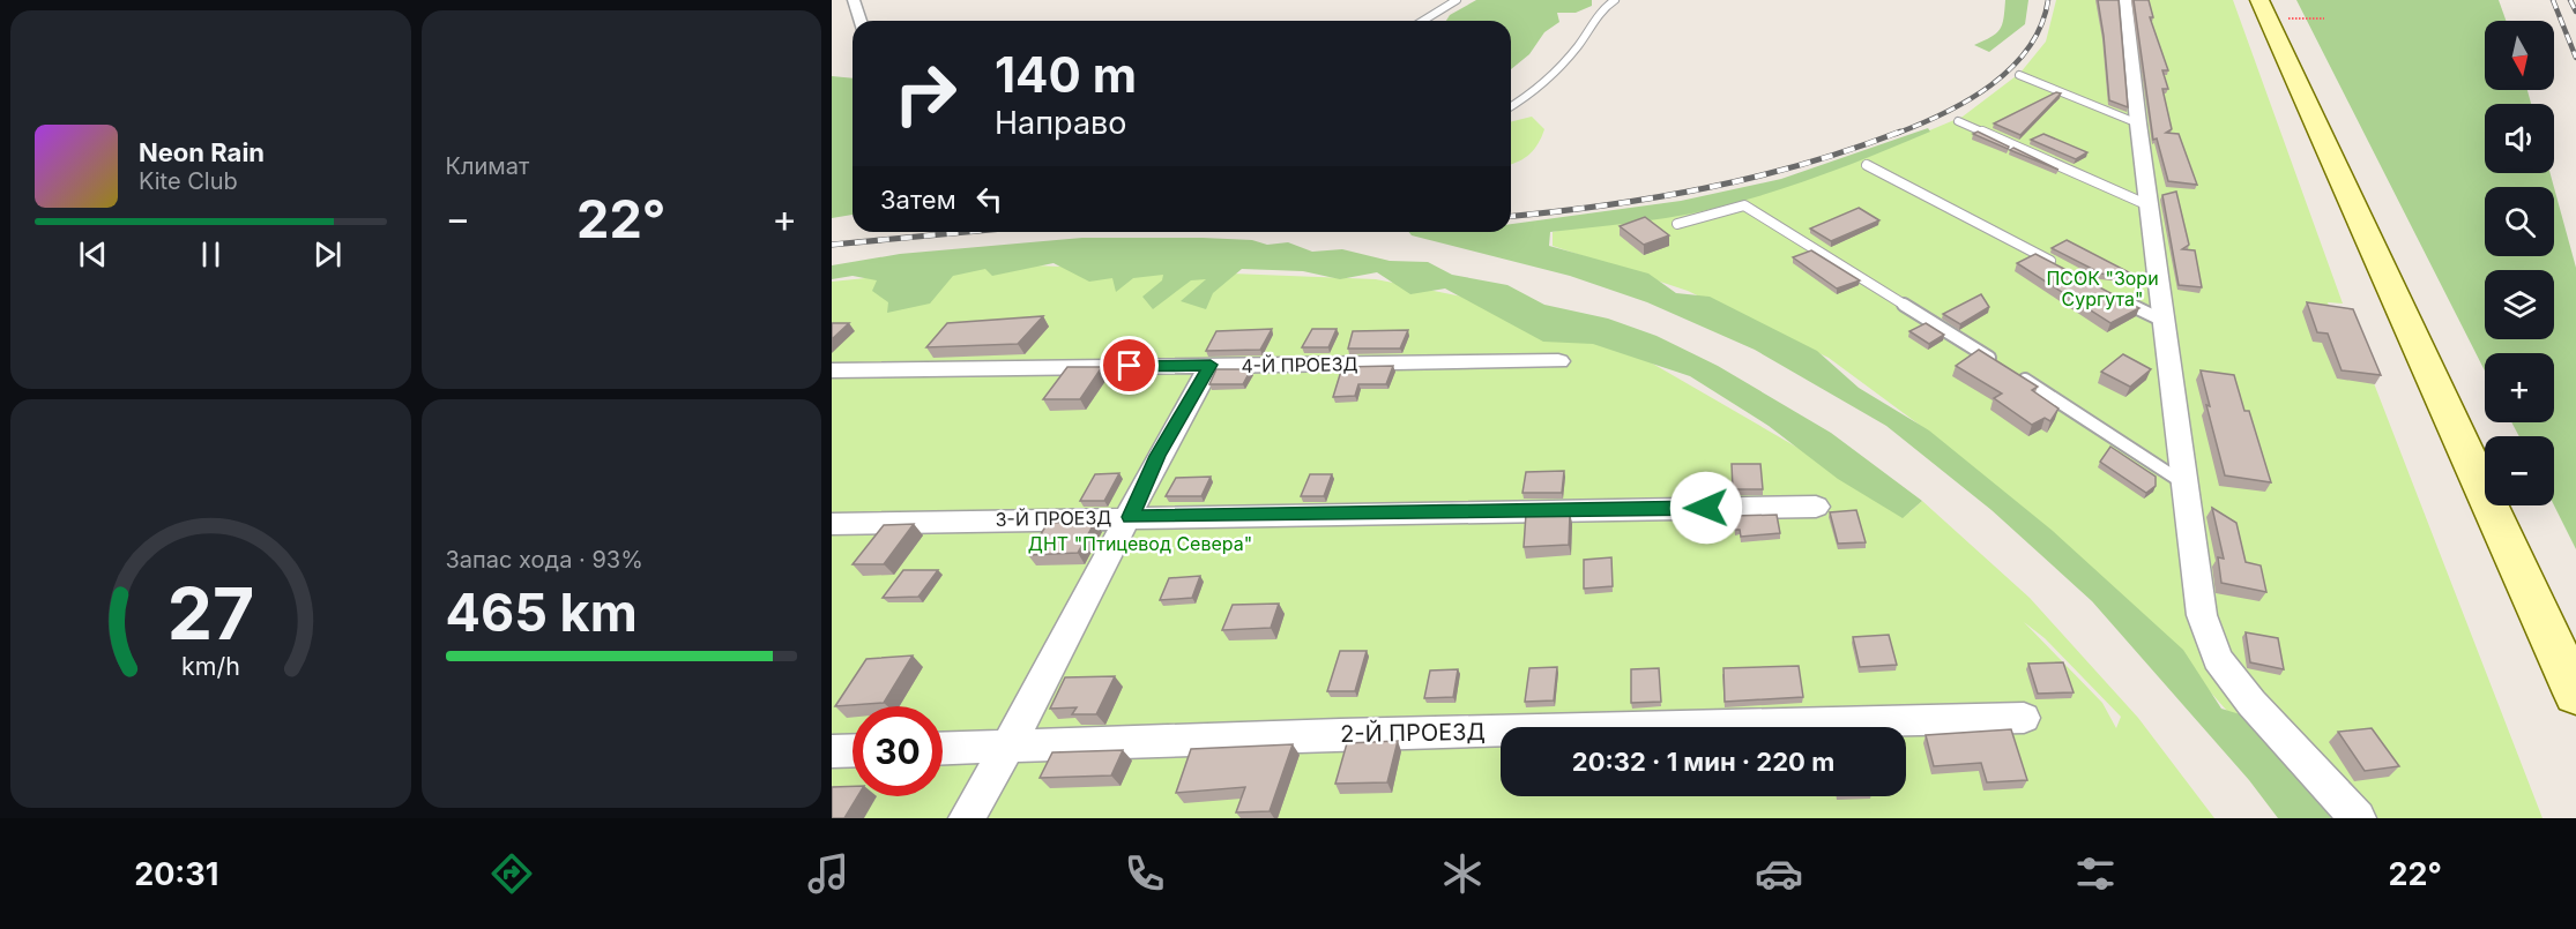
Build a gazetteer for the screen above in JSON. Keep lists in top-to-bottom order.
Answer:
{
  "streets": {
    "street": ["4-Й ПРОЕЗД", "3-Й ПРОЕЗД", "2-Й ПРОЕЗД"]
  },
  "parks": ["ПСОК \"Зори Сургута\"", "ДНТ \"Птицевод Севера\""],
  "north": "bottom",
  "page": {
    "tile": [
      "Климат",
      ["Запас хода · 93%", "465 km"]
    ],
    "map_buttons": ["+", "−"],
    "turn": ["140 m", "Направо"],
    "song": ["Neon Rain", "Kite Club"],
    "then": "Затем",
    "heat": ["−", "22°", "+"],
    "limit": "30",
    "trip": "20:32 · 1 мин · 220 m",
    "tabs": ["20:31", "22°"],
    "gauge": ["27", "km/h"]
  }
}
